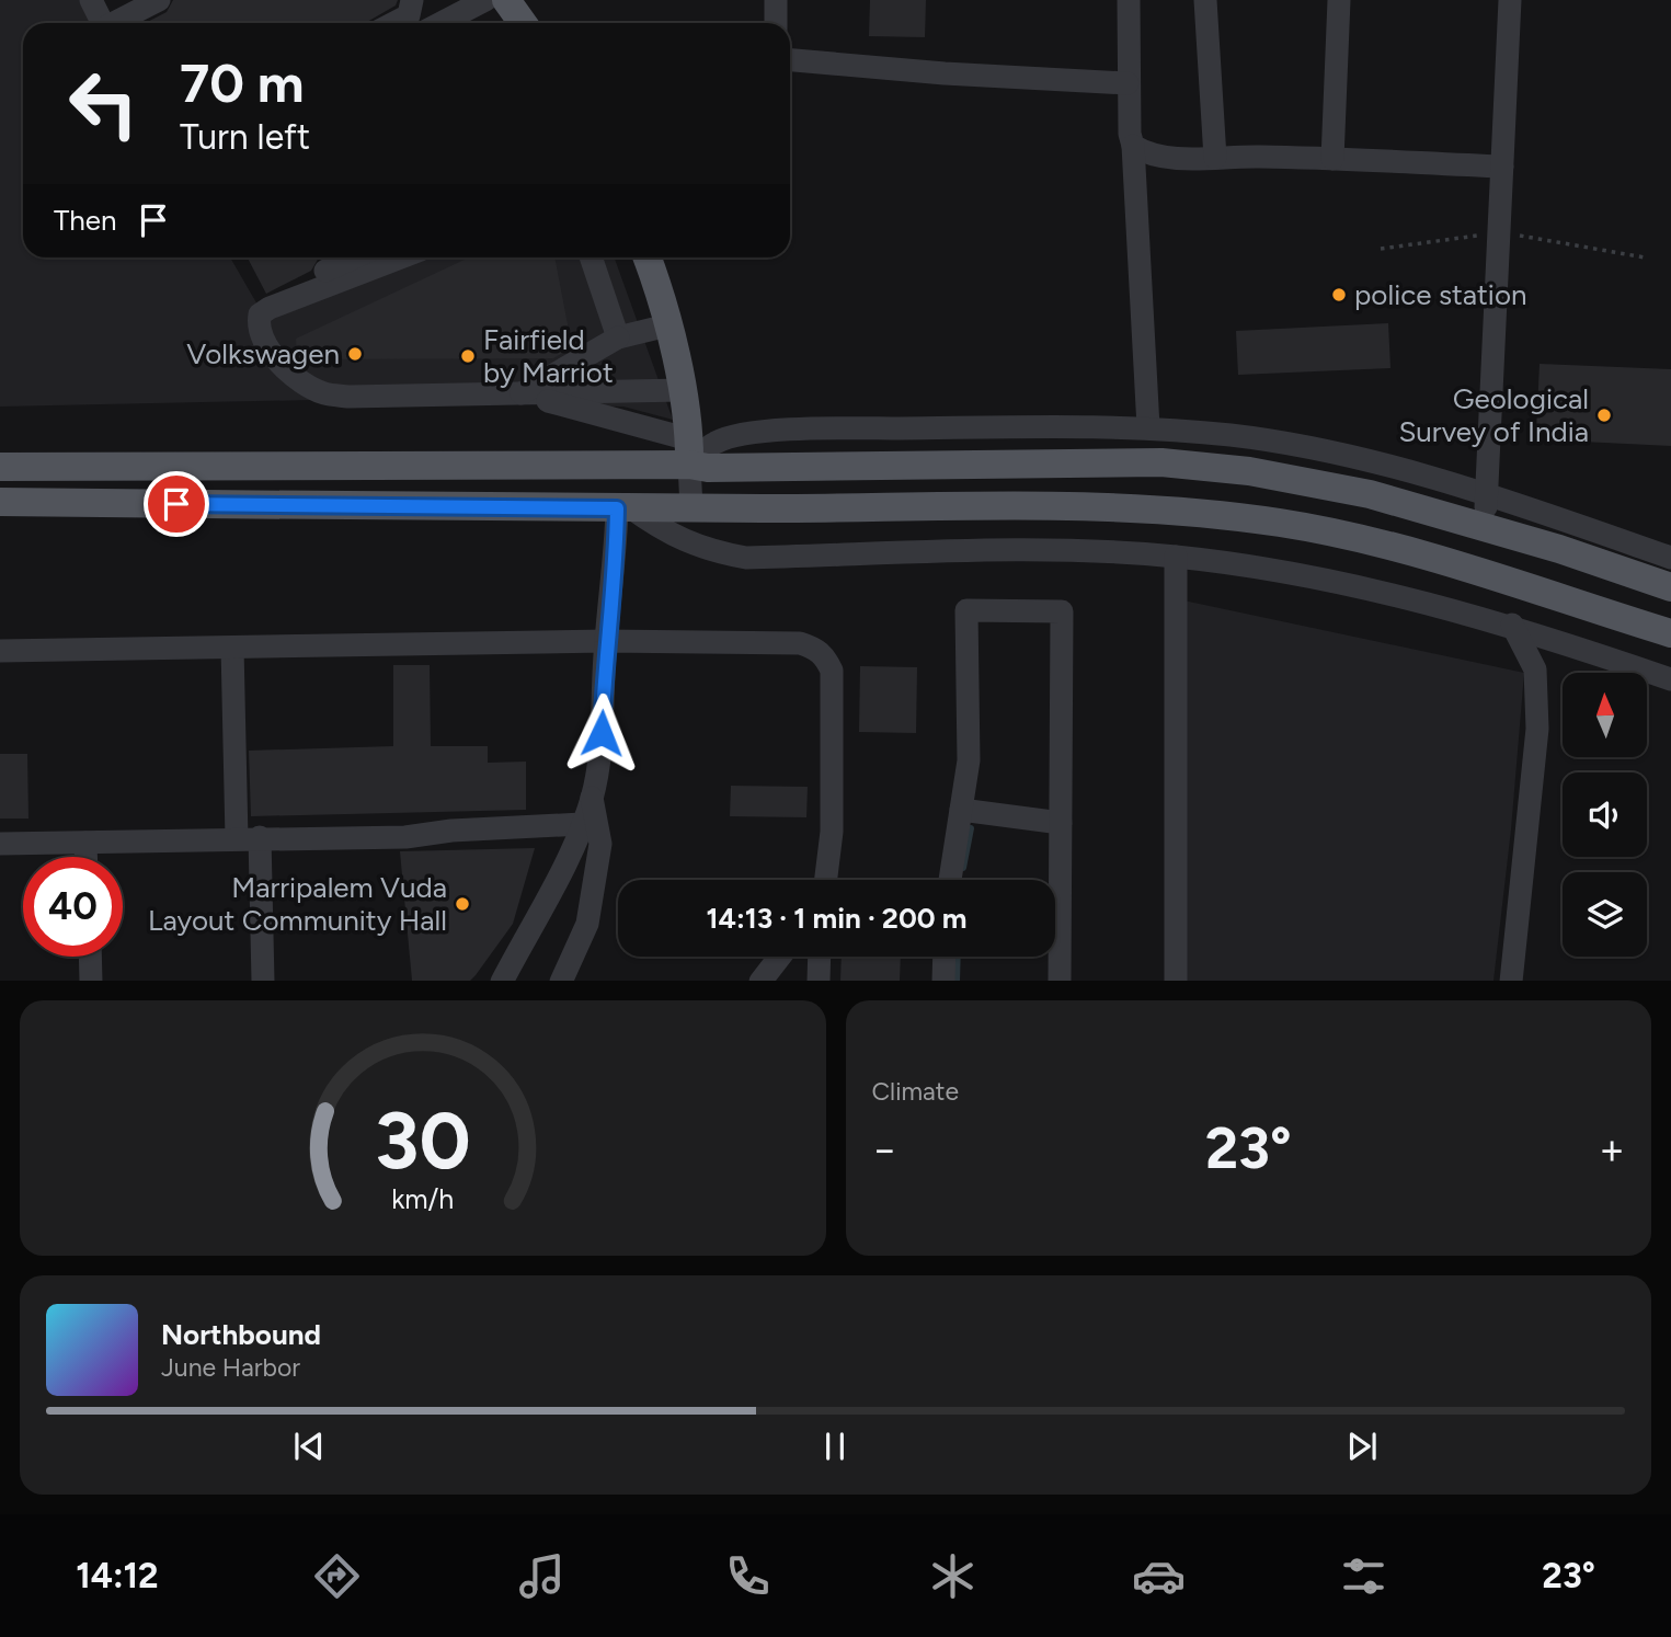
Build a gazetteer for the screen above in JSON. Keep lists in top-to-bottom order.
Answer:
{
  "places": [
    "police station",
    "Volkswagen",
    "Fairfield by Marriot",
    "Geological Survey of India",
    "Marripalem Vuda Layout Community Hall"
  ],
  "north": "top",
  "page": {
    "turn": ["70 m", "Turn left"],
    "then": "Then",
    "limit": "40",
    "trip": "14:13 · 1 min · 200 m",
    "tile": "Climate",
    "heat": ["−", "23°", "+"],
    "song": ["Northbound", "June Harbor"],
    "tabs": ["14:12", "23°"],
    "gauge": ["30", "km/h"]
  }
}
